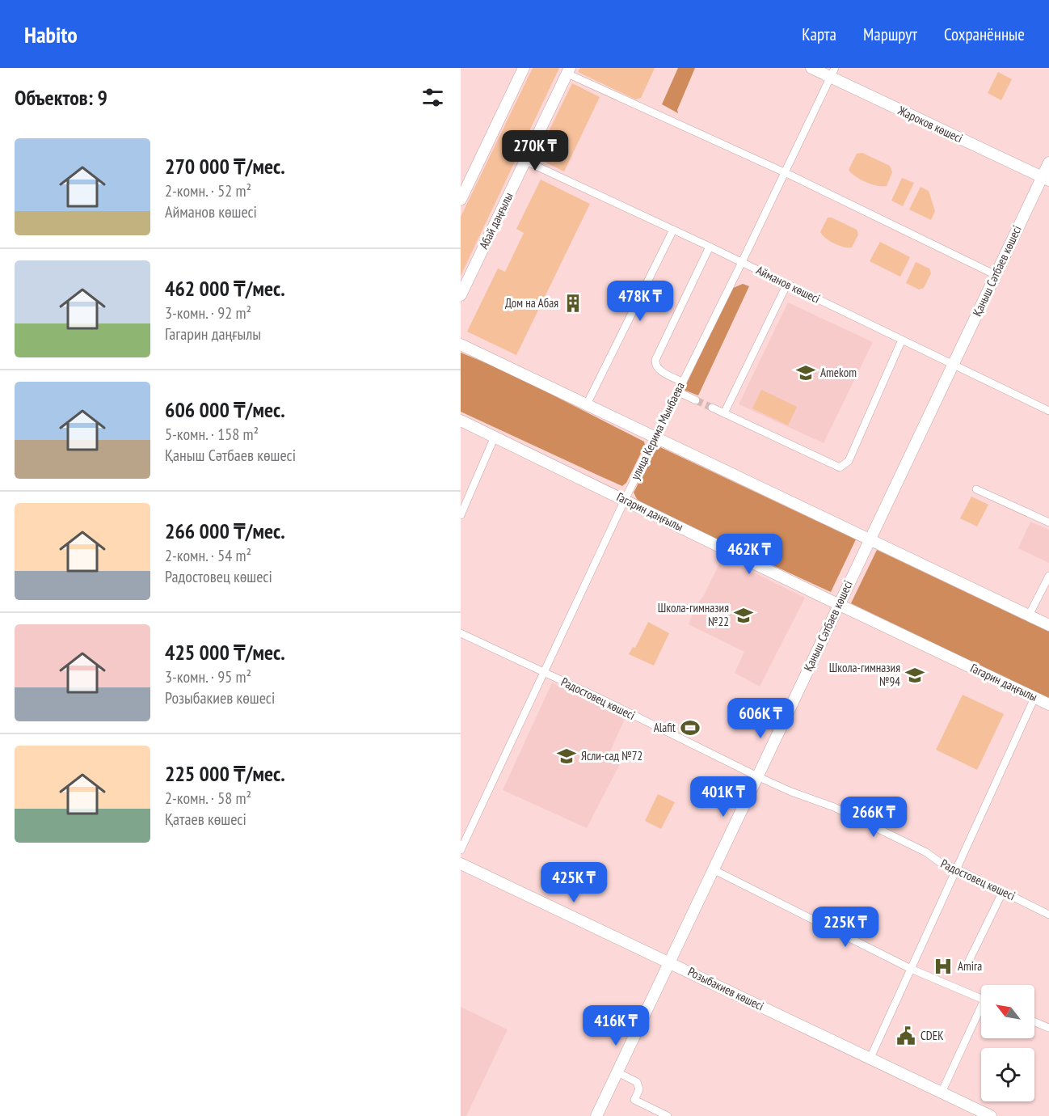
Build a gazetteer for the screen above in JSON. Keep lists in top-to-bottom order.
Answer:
{
  "streets": {
    "main road": [
      "Жароков көшесі",
      "Абай даңғылы",
      "Қаныш Сәтбаев көшесі",
      "Гагарин даңғылы",
      "Розыбакиев көшесі"
    ],
    "street": ["Айманов көшесі", "улица Керима Мынбаева", "Радостовец көшесі"]
  },
  "crossings": [
    ["Жароков көшесі", "Қаныш Сәтбаев көшесі"],
    ["Жароков көшесі", "улица Керима Мынбаева"],
    ["Абай даңғылы", "Айманов көшесі"],
    ["Қаныш Сәтбаев көшесі", "Айманов көшесі"],
    ["Қаныш Сәтбаев көшесі", "Гагарин даңғылы"],
    ["Қаныш Сәтбаев көшесі", "Радостовец көшесі"],
    ["Қаныш Сәтбаев көшесі", "Розыбакиев көшесі"],
    ["Айманов көшесі", "улица Керима Мынбаева"],
    ["улица Керима Мынбаева", "Гагарин даңғылы"],
    ["улица Керима Мынбаева", "Радостовец көшесі"]
  ],
  "places": {
    "building": ["Дом на Абая"],
    "school or university": [
      "Amekom",
      "Школа-гимназия №22",
      "Школа-гимназия №94",
      "Ясли-сад №72"
    ],
    "sports": ["Alafit"],
    "hospital": ["Amira"],
    "public building": ["CDEK"]
  },
  "north": "top left",
  "page": {
    "header": "Habito",
    "nav": ["Карта", "Маршрут", "Сохранённые"],
    "heading": "Объектов: 9",
    "list": [
      {
        "name": "270 000 ₸/мес.",
        "note": "2-комн. · 52 m² · Айманов көшесі"
      },
      {
        "name": "462 000 ₸/мес.",
        "note": "3-комн. · 92 m² · Гагарин даңғылы"
      },
      {
        "name": "606 000 ₸/мес.",
        "note": "5-комн. · 158 m² · Қаныш Сәтбаев көшесі"
      },
      {
        "name": "266 000 ₸/мес.",
        "note": "2-комн. · 54 m² · Радостовец көшесі"
      },
      {
        "name": "425 000 ₸/мес.",
        "note": "3-комн. · 95 m² · Розыбакиев көшесі"
      },
      {
        "name": "225 000 ₸/мес.",
        "note": "2-комн. · 58 m² · Қатаев көшесі"
      }
    ],
    "price": [
      "270K ₸",
      "478K ₸",
      "462K ₸",
      "606K ₸",
      "401K ₸",
      "266K ₸",
      "425K ₸",
      "225K ₸",
      "416K ₸"
    ]
  }
}
